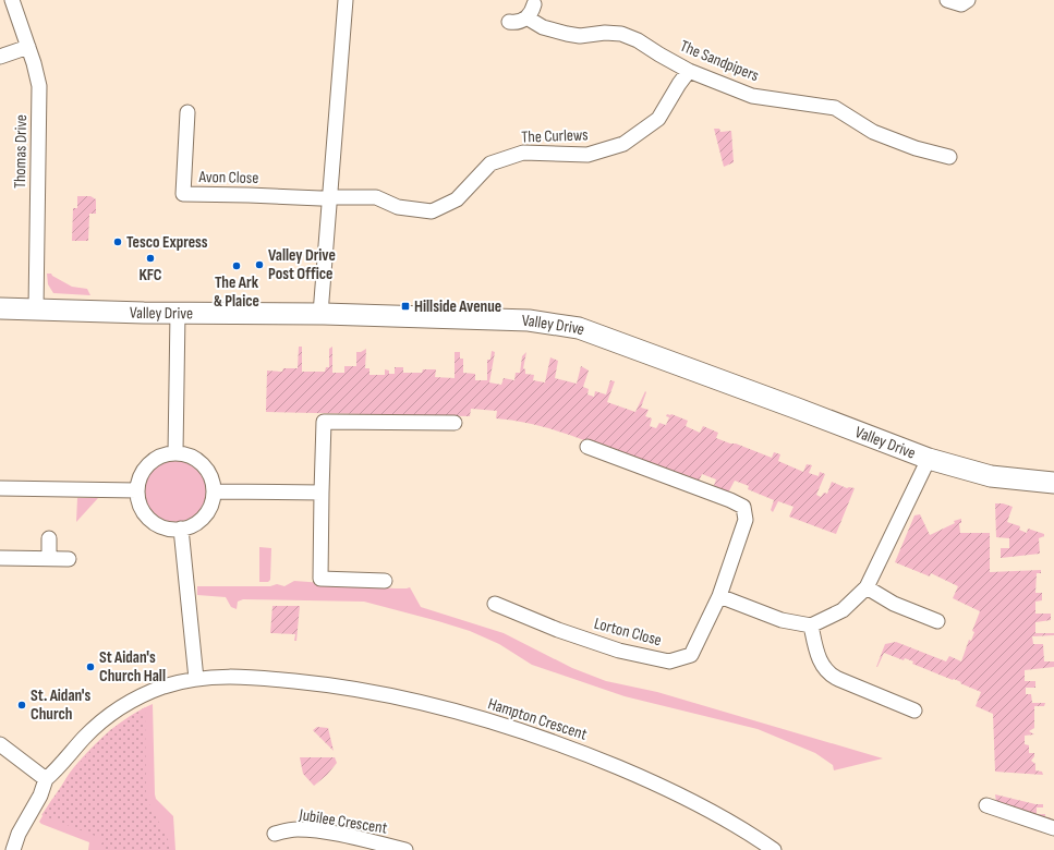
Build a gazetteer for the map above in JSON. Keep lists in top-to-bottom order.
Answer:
{
  "streets": {
    "street": [
      "The Sandpipers",
      "The Curlews",
      "Thomas Drive",
      "Avon Close",
      "Valley Drive",
      "Lorton Close",
      "Hampton Crescent",
      "Jubilee Crescent"
    ]
  },
  "crossings": [
    ["The Sandpipers", "The Curlews"],
    ["The Curlews", "Avon Close"],
    ["Thomas Drive", "Valley Drive"]
  ],
  "places": {
    "other": [
      "Tesco Express",
      "KFC",
      "Valley Drive Post Office",
      "The Ark & Plaice",
      "St Aidan's Church Hall",
      "St. Aidan's Church"
    ],
    "transit": ["Hillside Avenue"]
  }
}
